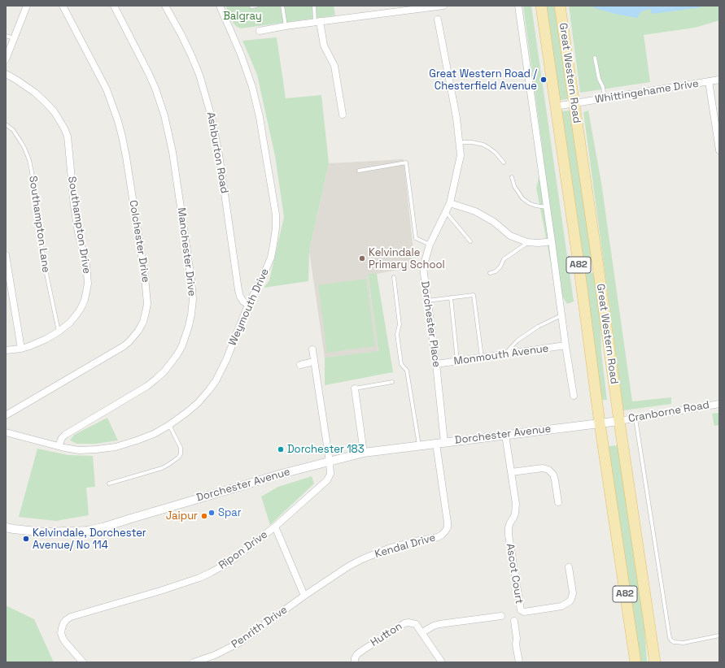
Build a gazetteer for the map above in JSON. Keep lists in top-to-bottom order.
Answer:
{
  "streets": {
    "main road": ["Great Western Road", "A82"],
    "street": [
      "Whittingehame Drive",
      "Ashburton Road",
      "Southampton Drive",
      "Colchester Drive",
      "Manchester Drive",
      "Weymouth Drive",
      "Dorchester Place",
      "Monmouth Avenue",
      "Cranborne Road",
      "Dorchester Avenue",
      "Kendal Drive",
      "Ripon Drive",
      "Ascot Court",
      "Penrith Drive",
      "Hutton"
    ],
    "lane": ["Southampton Lane"]
  },
  "crossings": [
    ["Great Western Road", "Whittingehame Drive"],
    ["Great Western Road", "Cranborne Road"],
    ["Great Western Road", "Dorchester Avenue"],
    ["Ashburton Road", "Weymouth Drive"],
    ["Southampton Lane", "Southampton Drive"],
    ["Manchester Drive", "Weymouth Drive"],
    ["Dorchester Place", "Monmouth Avenue"],
    ["Dorchester Place", "Dorchester Avenue"],
    ["Dorchester Place", "Kendal Drive"],
    ["Cranborne Road", "Dorchester Avenue"],
    ["Dorchester Avenue", "Kendal Drive"],
    ["Dorchester Avenue", "Ripon Drive"],
    ["Dorchester Avenue", "Ascot Court"],
    ["Kendal Drive", "Penrith Drive"]
  ],
  "parks": ["Balgray"],
  "places": [
    "Great Western Road / Chesterfield Avenue",
    "Kelvindale Primary School",
    "Dorchester 183",
    "Spar",
    "Jaipur",
    "Kelvindale, Dorchester Avenue/ No 114"
  ]
}
